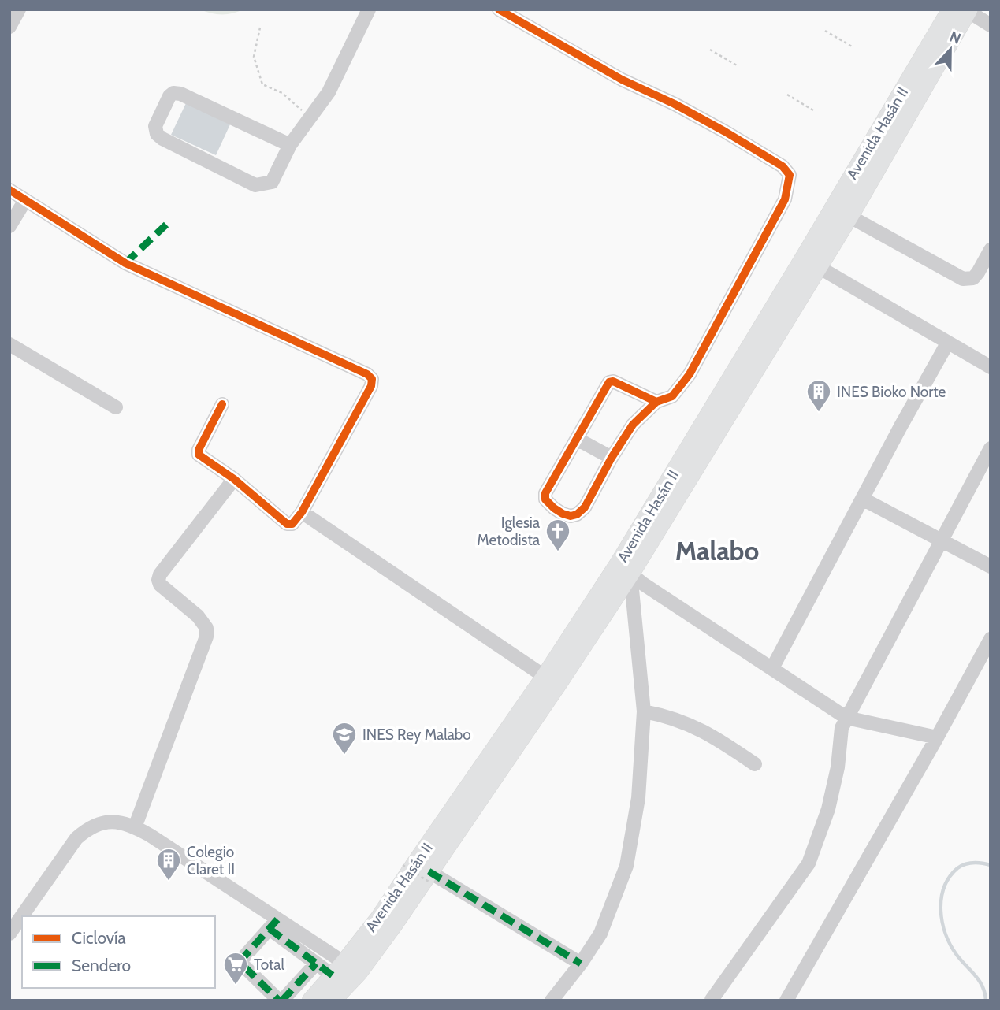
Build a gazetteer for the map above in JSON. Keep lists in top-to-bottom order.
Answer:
{
  "streets": {
    "main road": ["Avenida Hasán II"]
  },
  "districts": ["Malabo"],
  "places": {
    "building": ["INES Bioko Norte", "Colegio Claret II"],
    "church": ["Iglesia Metodista"],
    "school or university": ["INES Rey Malabo"],
    "supermarket": ["Total"]
  },
  "legend": ["Ciclovía", "Sendero"],
  "north": "top"
}
